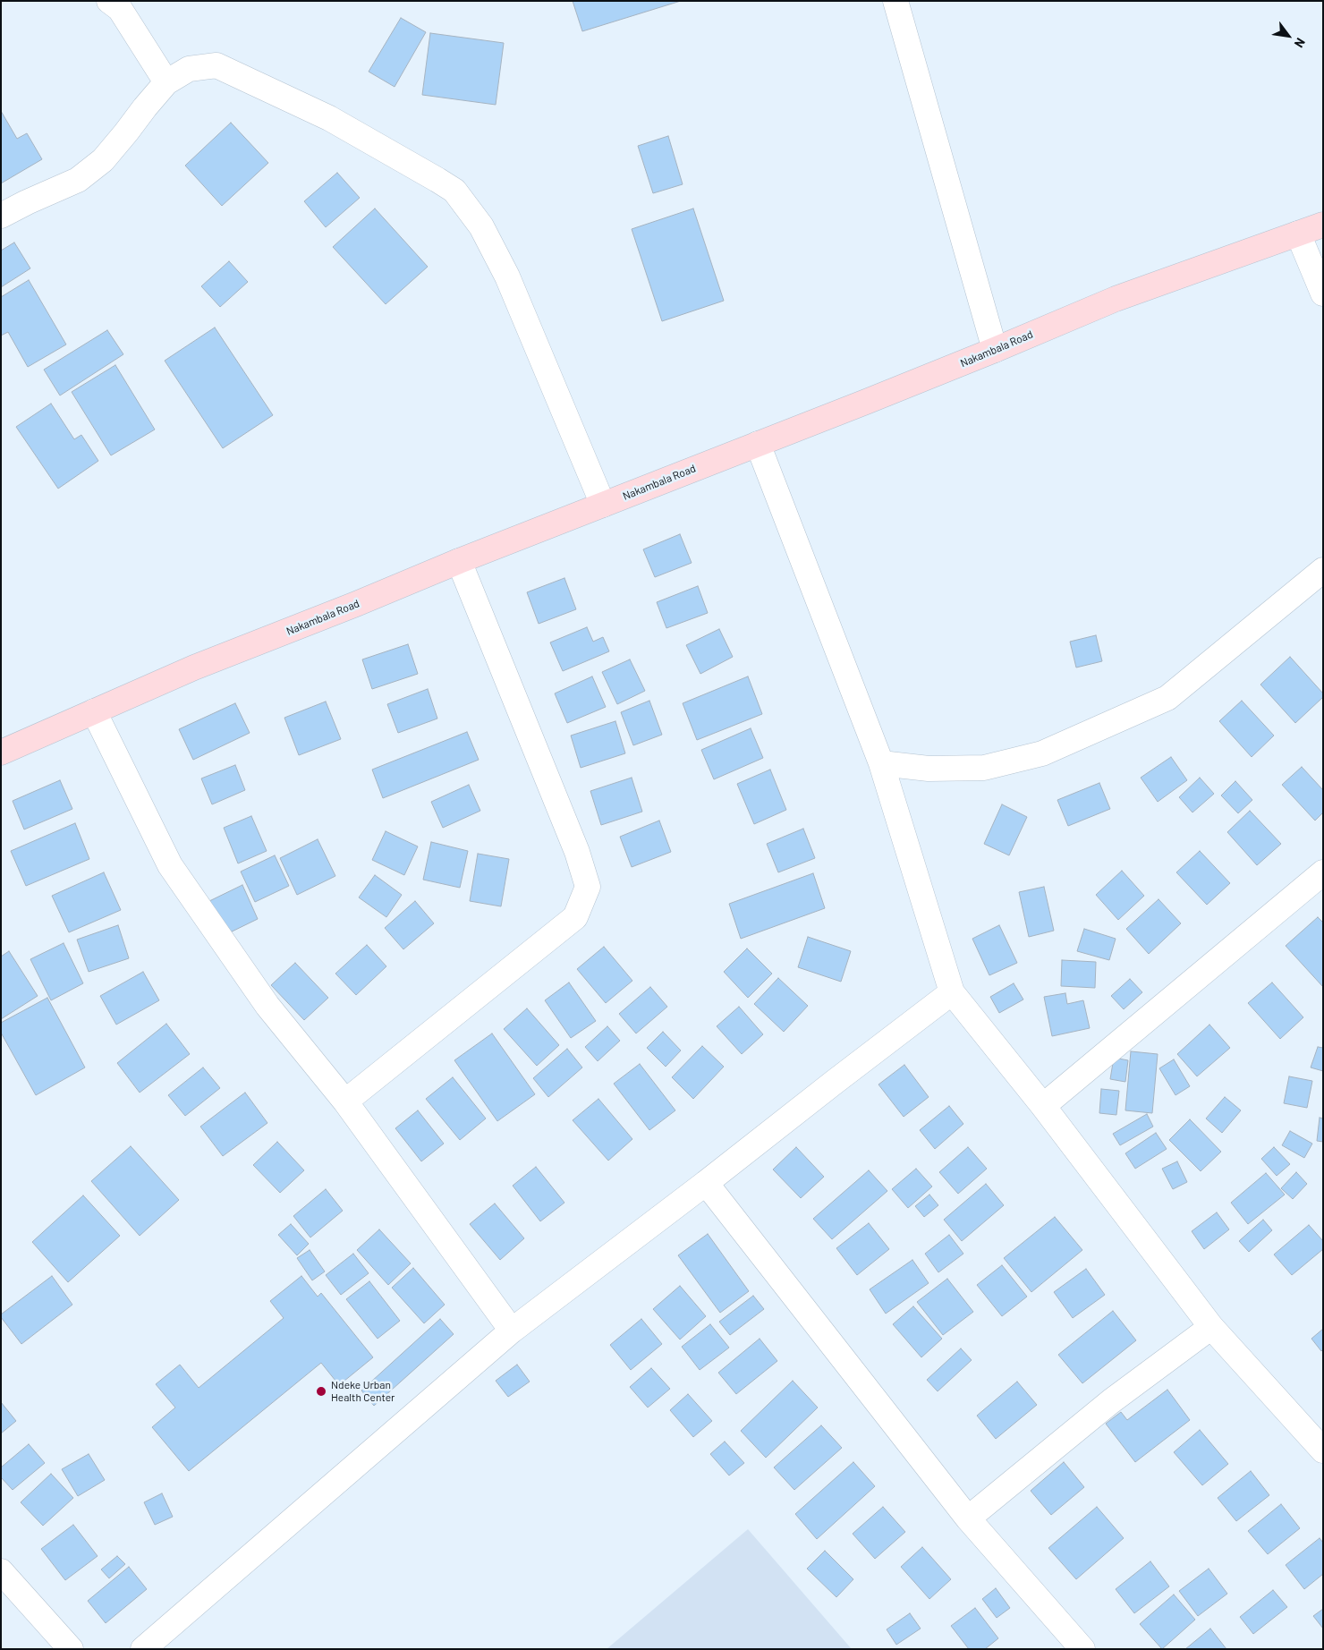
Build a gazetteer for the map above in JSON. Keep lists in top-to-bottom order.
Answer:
{
  "streets": {
    "main road": ["Nakambala Road"]
  },
  "places": ["Ndeke Urban Health Center"],
  "north": "bottom right"
}
